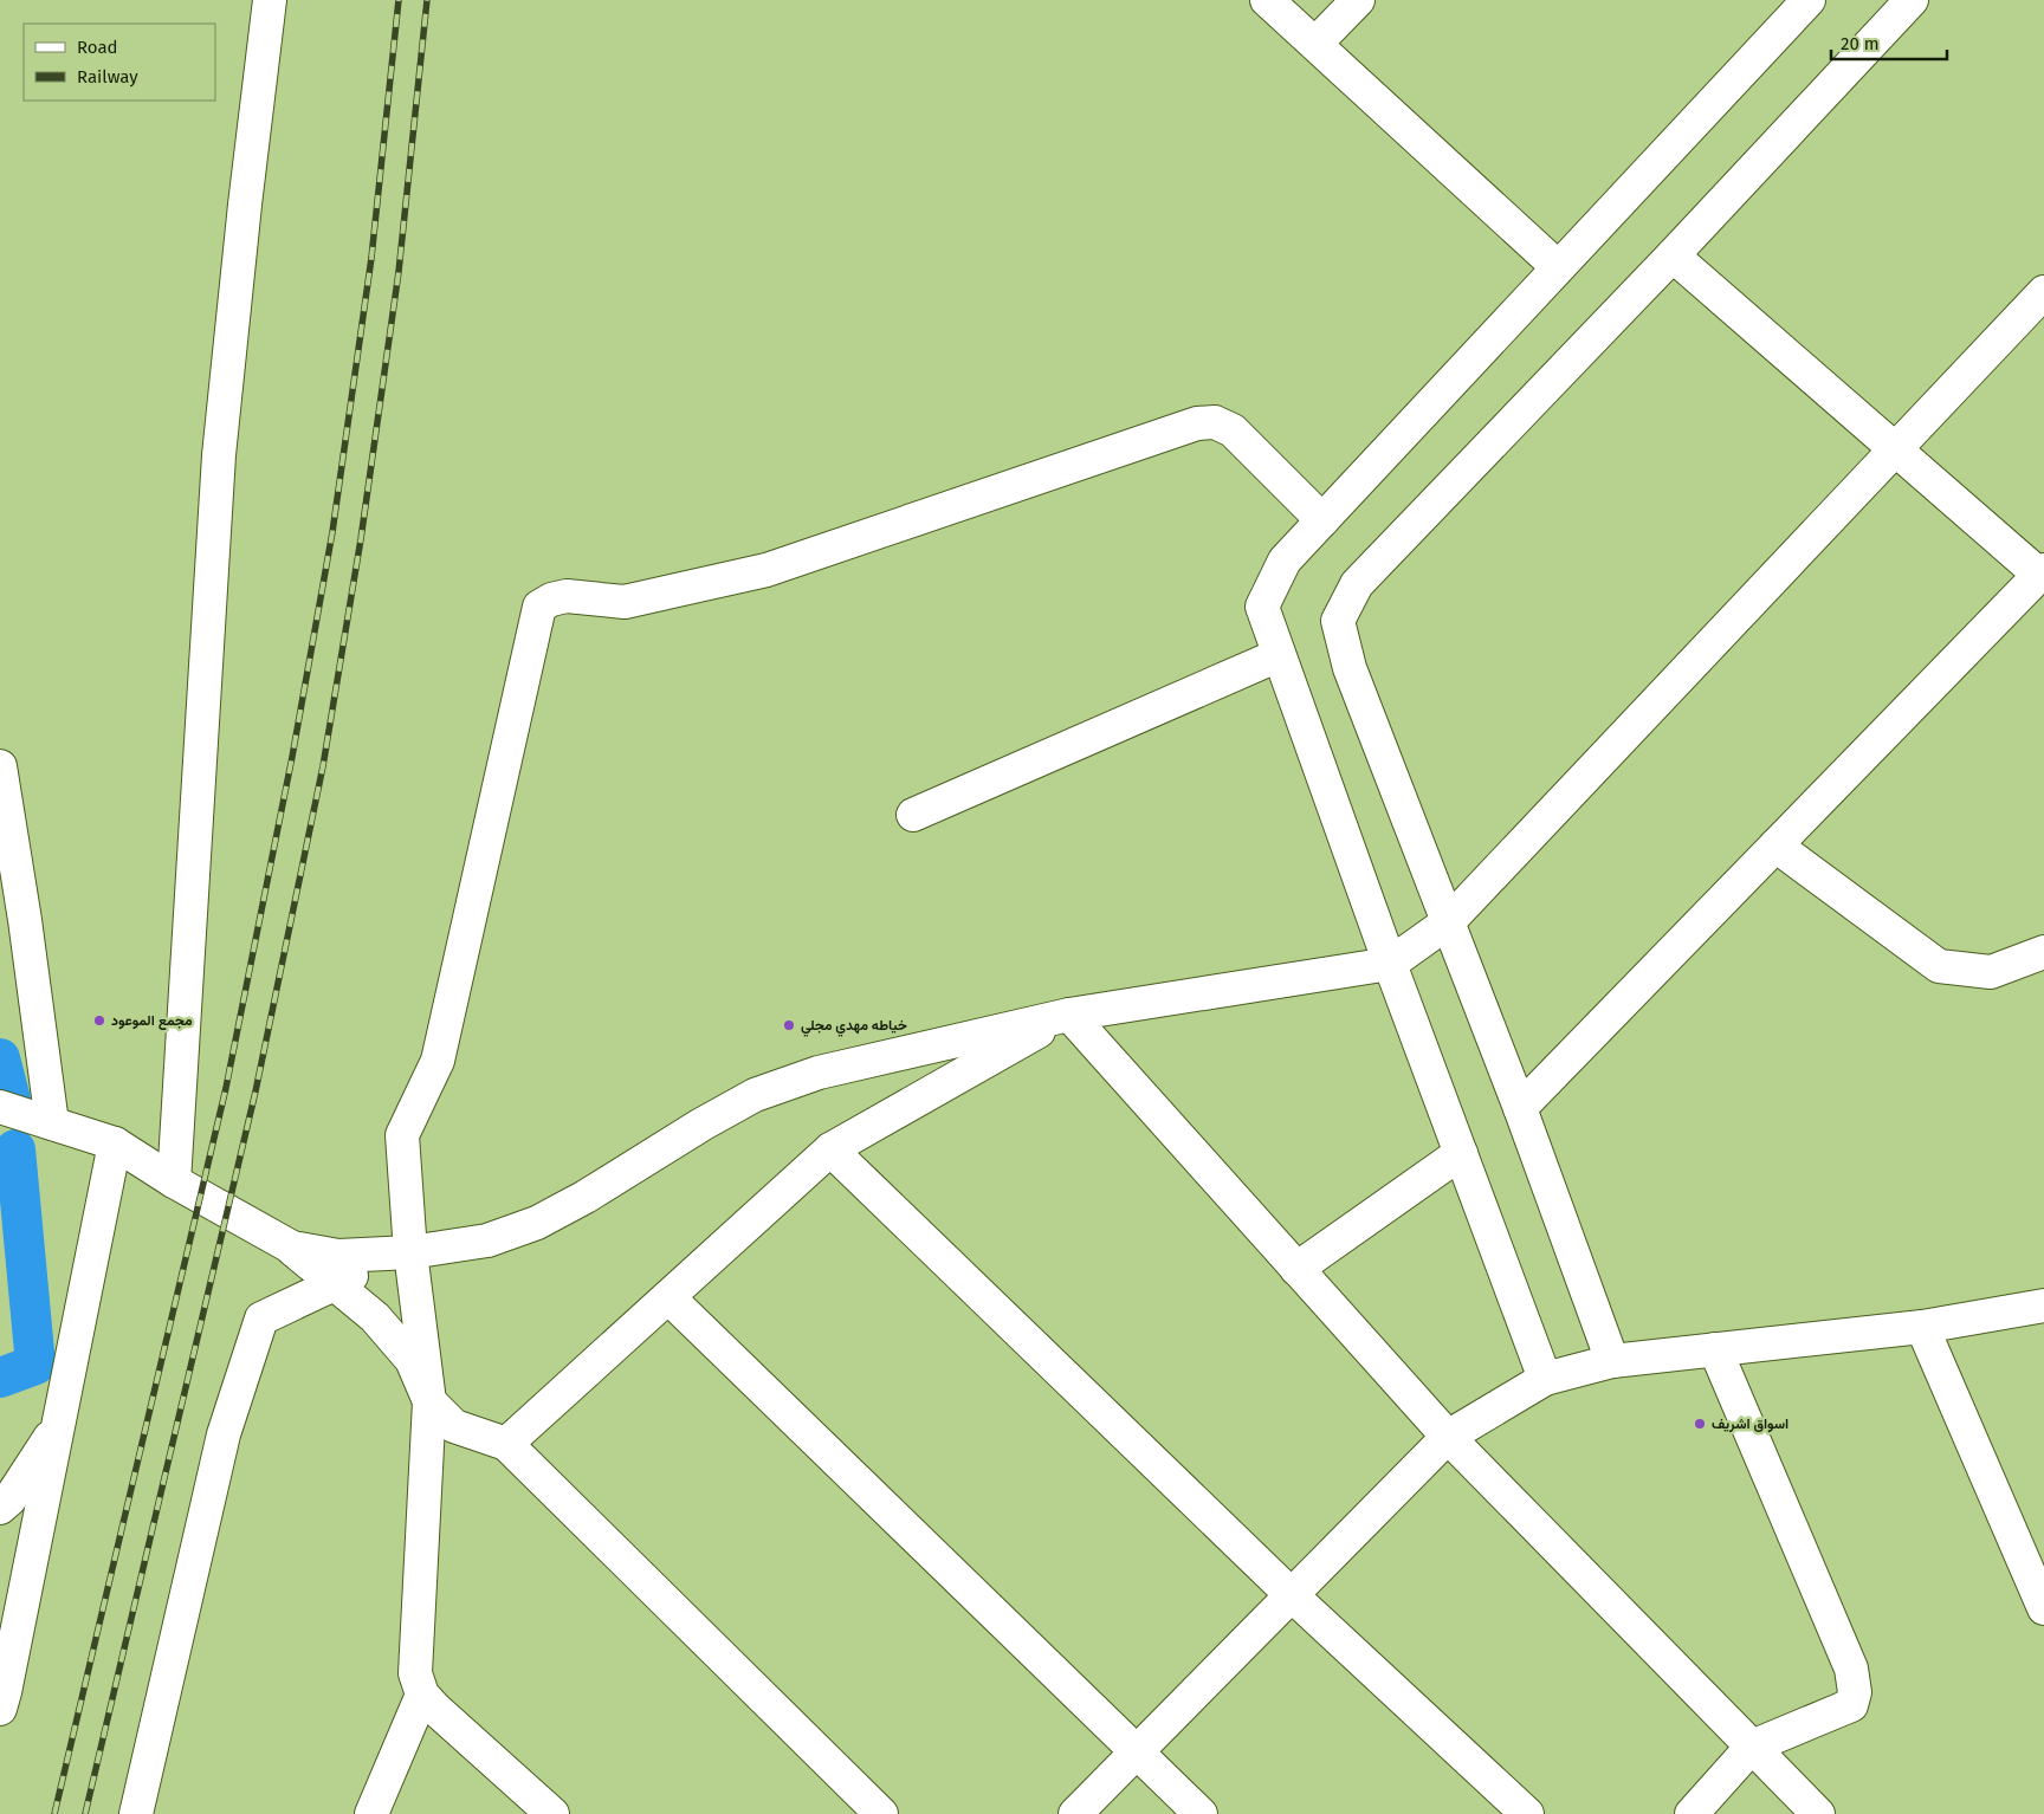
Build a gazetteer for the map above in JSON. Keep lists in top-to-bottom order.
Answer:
{
  "places": ["مجمع الموعود", "خياطه مهدي مجلي", "اسواق اشريف"],
  "legend": ["Road", "Railway"],
  "scale_bar": "20 m"
}
